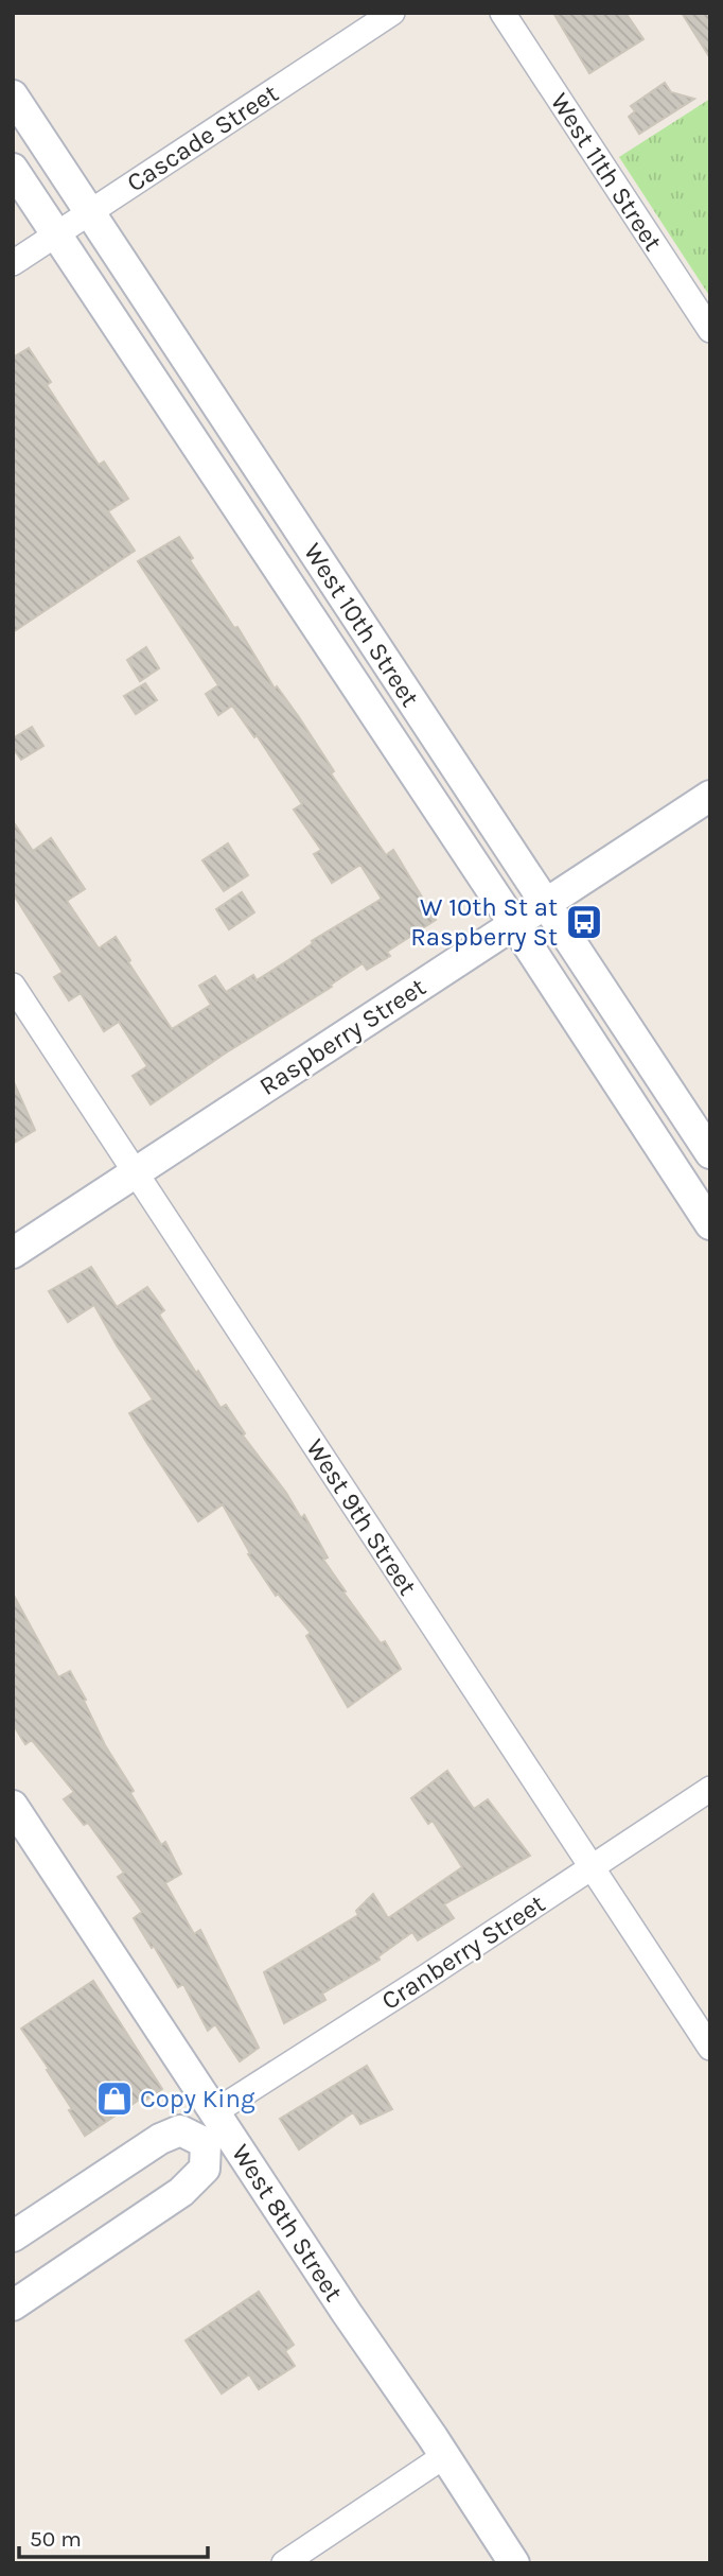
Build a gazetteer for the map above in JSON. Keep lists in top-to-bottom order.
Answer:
{
  "streets": {
    "street": [
      "Cascade Street",
      "West 11th Street",
      "West 10th Street",
      "Raspberry Street",
      "West 9th Street",
      "Cranberry Street",
      "West 8th Street"
    ]
  },
  "crossings": [
    ["Cascade Street", "West 10th Street"],
    ["West 10th Street", "Raspberry Street"],
    ["Raspberry Street", "West 9th Street"],
    ["West 9th Street", "Cranberry Street"],
    ["Cranberry Street", "West 8th Street"]
  ],
  "places": {
    "bus stop": ["W 10th St at Raspberry St"],
    "shop": ["Copy King"]
  },
  "scale_bar": "50 m"
}
